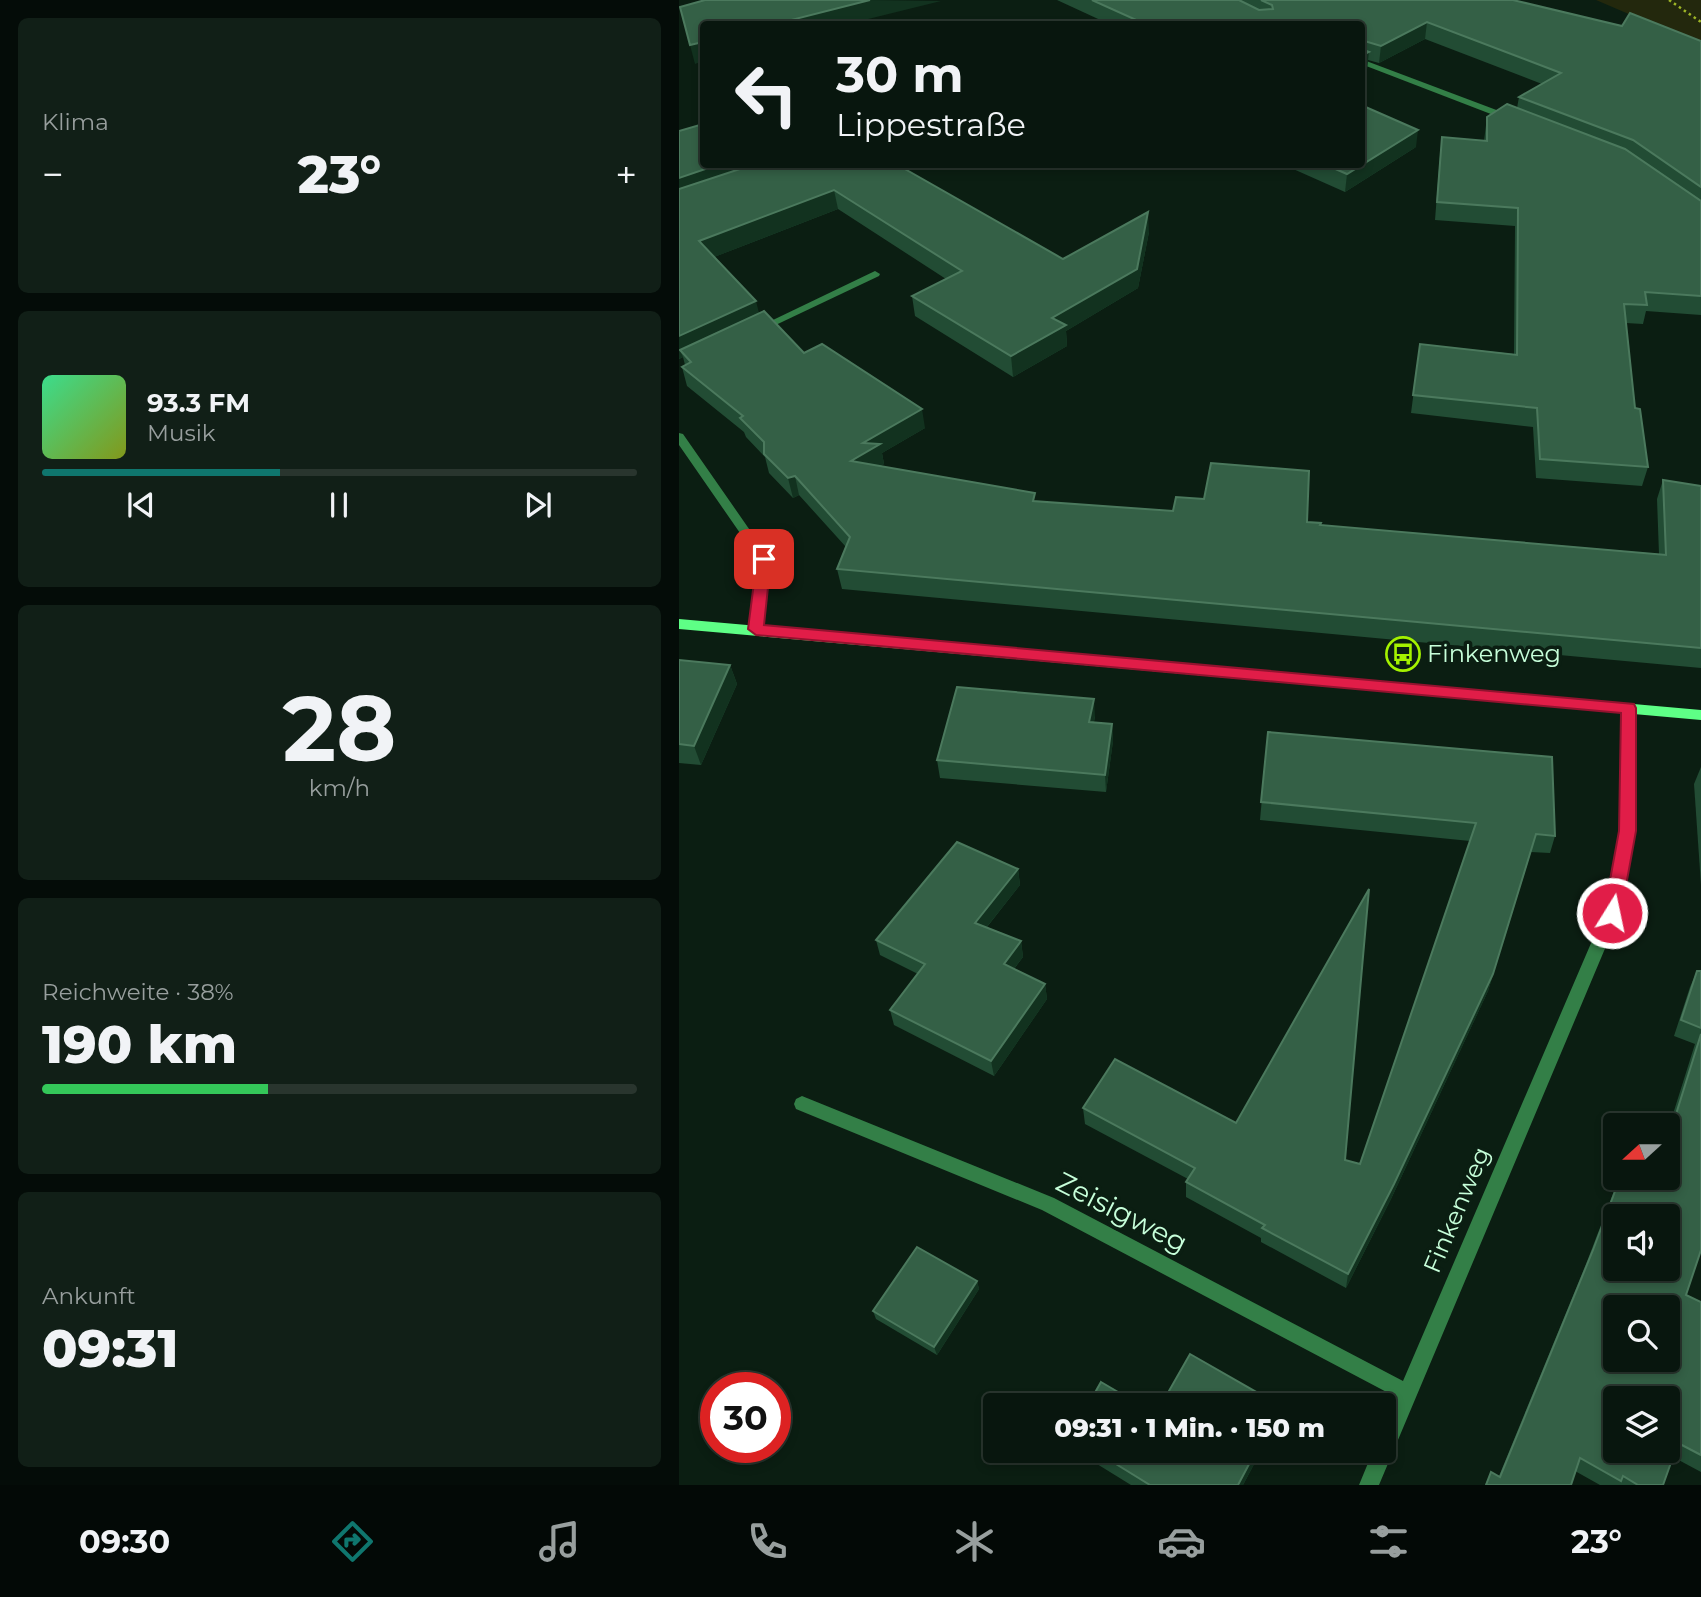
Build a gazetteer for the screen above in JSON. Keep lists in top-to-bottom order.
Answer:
{
  "streets": {
    "street": ["Finkenweg", "Zeisigweg"]
  },
  "crossings": [
    ["Finkenweg", "Zeisigweg"]
  ],
  "places": {
    "bus stop": ["Finkenweg"]
  },
  "north": "left",
  "page": {
    "tile": [
      "Klima",
      ["28", "km/h"],
      ["Reichweite · 38%", "190 km"],
      ["Ankunft", "09:31"]
    ],
    "turn": ["30 m", "Lippestraße"],
    "heat": ["−", "23°", "+"],
    "song": ["93.3 FM", "Musik"],
    "limit": "30",
    "trip": "09:31 · 1 Min. · 150 m",
    "tabs": ["09:30", "23°"]
  }
}
